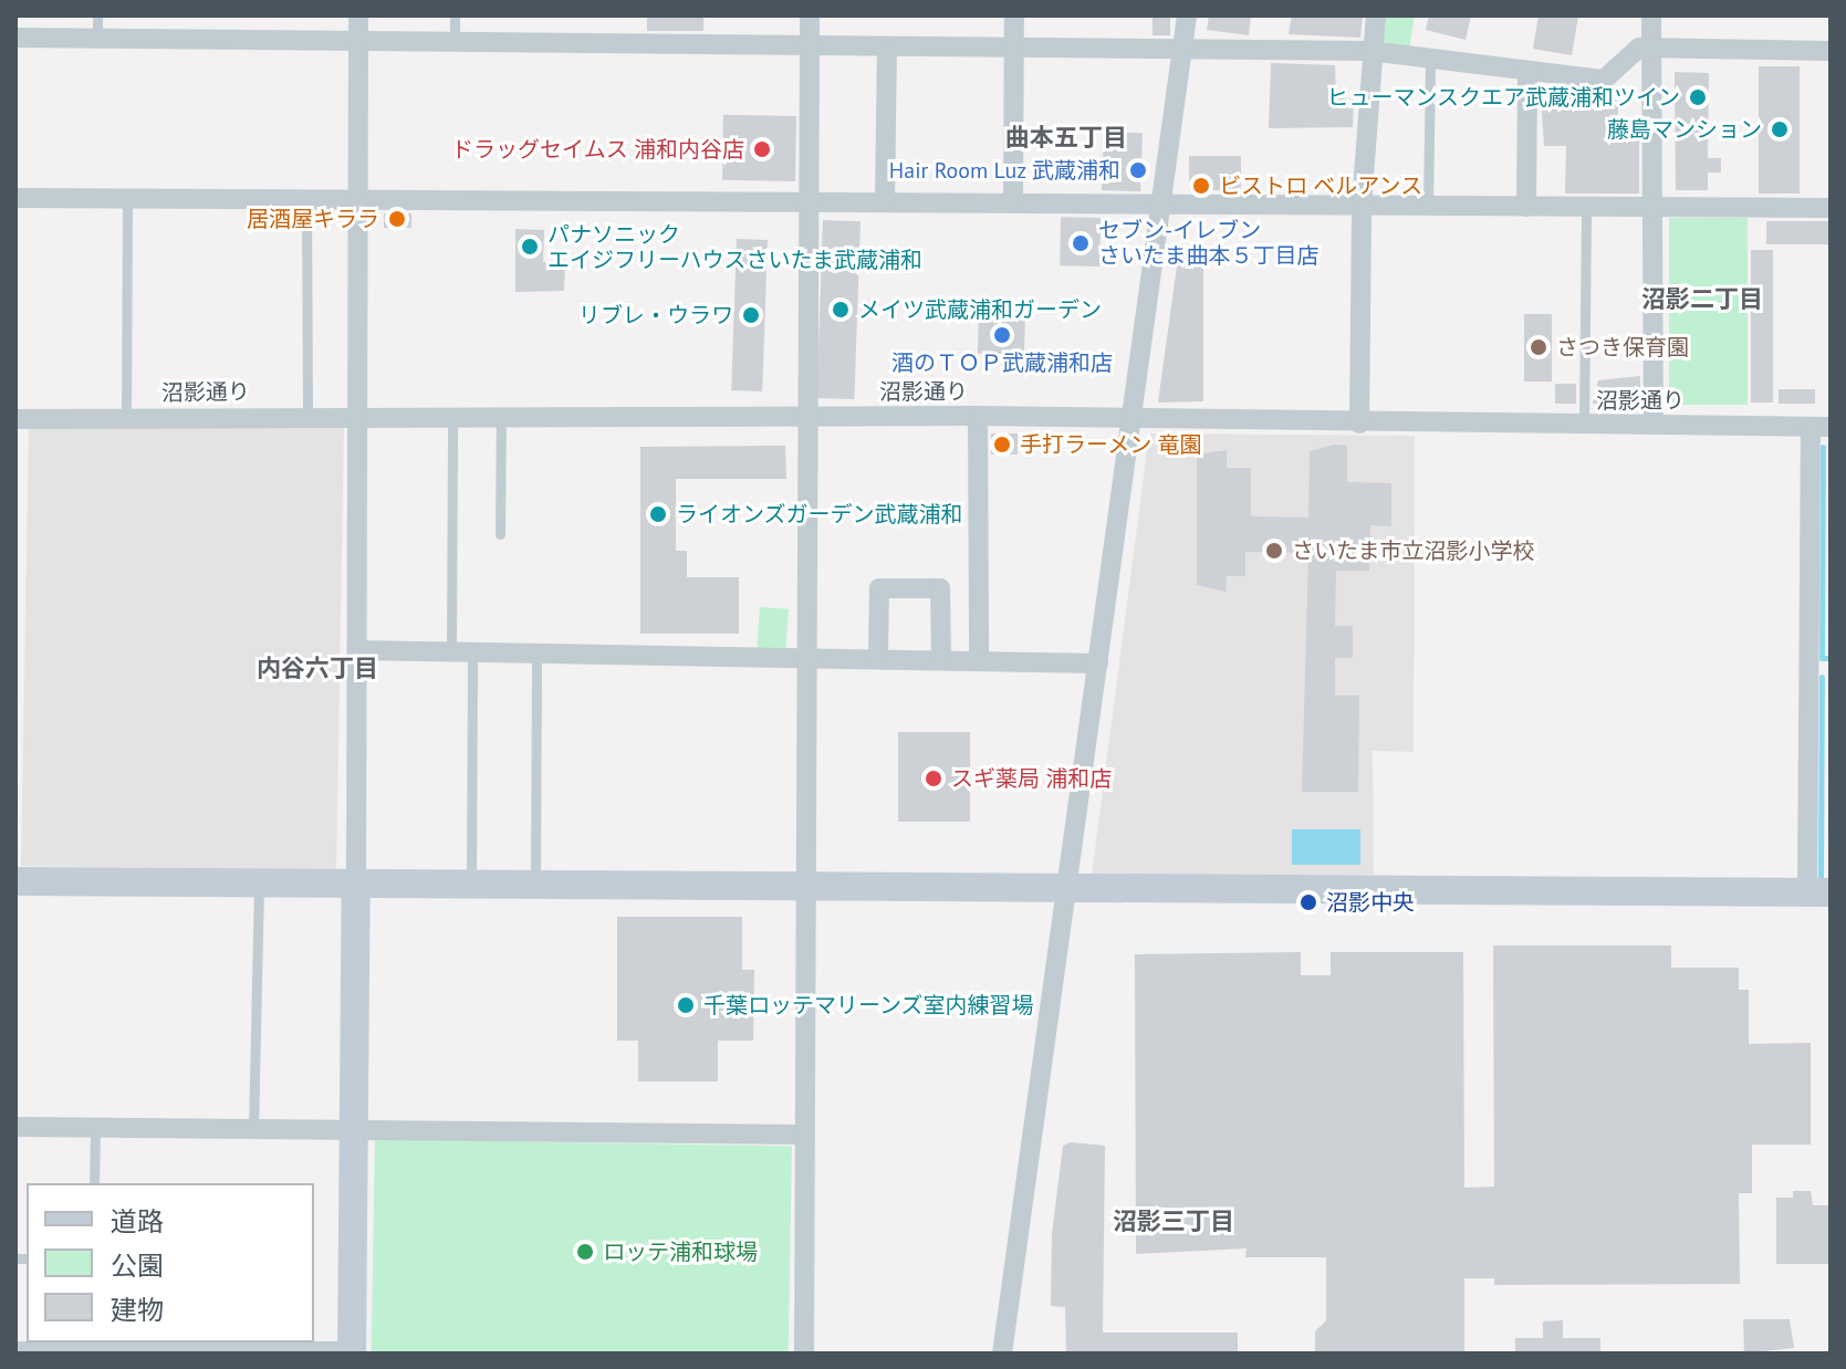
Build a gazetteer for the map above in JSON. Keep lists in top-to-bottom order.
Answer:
{
  "streets": {
    "street": ["沼影通り"]
  },
  "districts": [
    "曲本五丁目",
    "沼影二丁目",
    "内谷六丁目",
    "沼影三丁目"
  ],
  "places": [
    "ヒューマンスクエア武蔵浦和ツイン",
    "藤島マンション",
    "ドラッグセイムス 浦和内谷店",
    "Hair Room Luz 武蔵浦和",
    "ビストロ ベルアンス",
    "居酒屋キララ",
    "セブン-イレブン さいたま曲本５丁目店",
    "パナソニック エイジフリーハウスさいたま武蔵浦和",
    "メイツ武蔵浦和ガーデン",
    "リブレ・ウラワ",
    "酒のＴＯＰ武蔵浦和店",
    "さつき保育園",
    "手打ラーメン 竜園",
    "ライオンズガーデン武蔵浦和",
    "さいたま市立沼影小学校",
    "スギ薬局 浦和店",
    "沼影中央",
    "千葉ロッテマリーンズ室内練習場",
    "ロッテ浦和球場"
  ],
  "legend": ["道路", "公園", "建物"]
}
